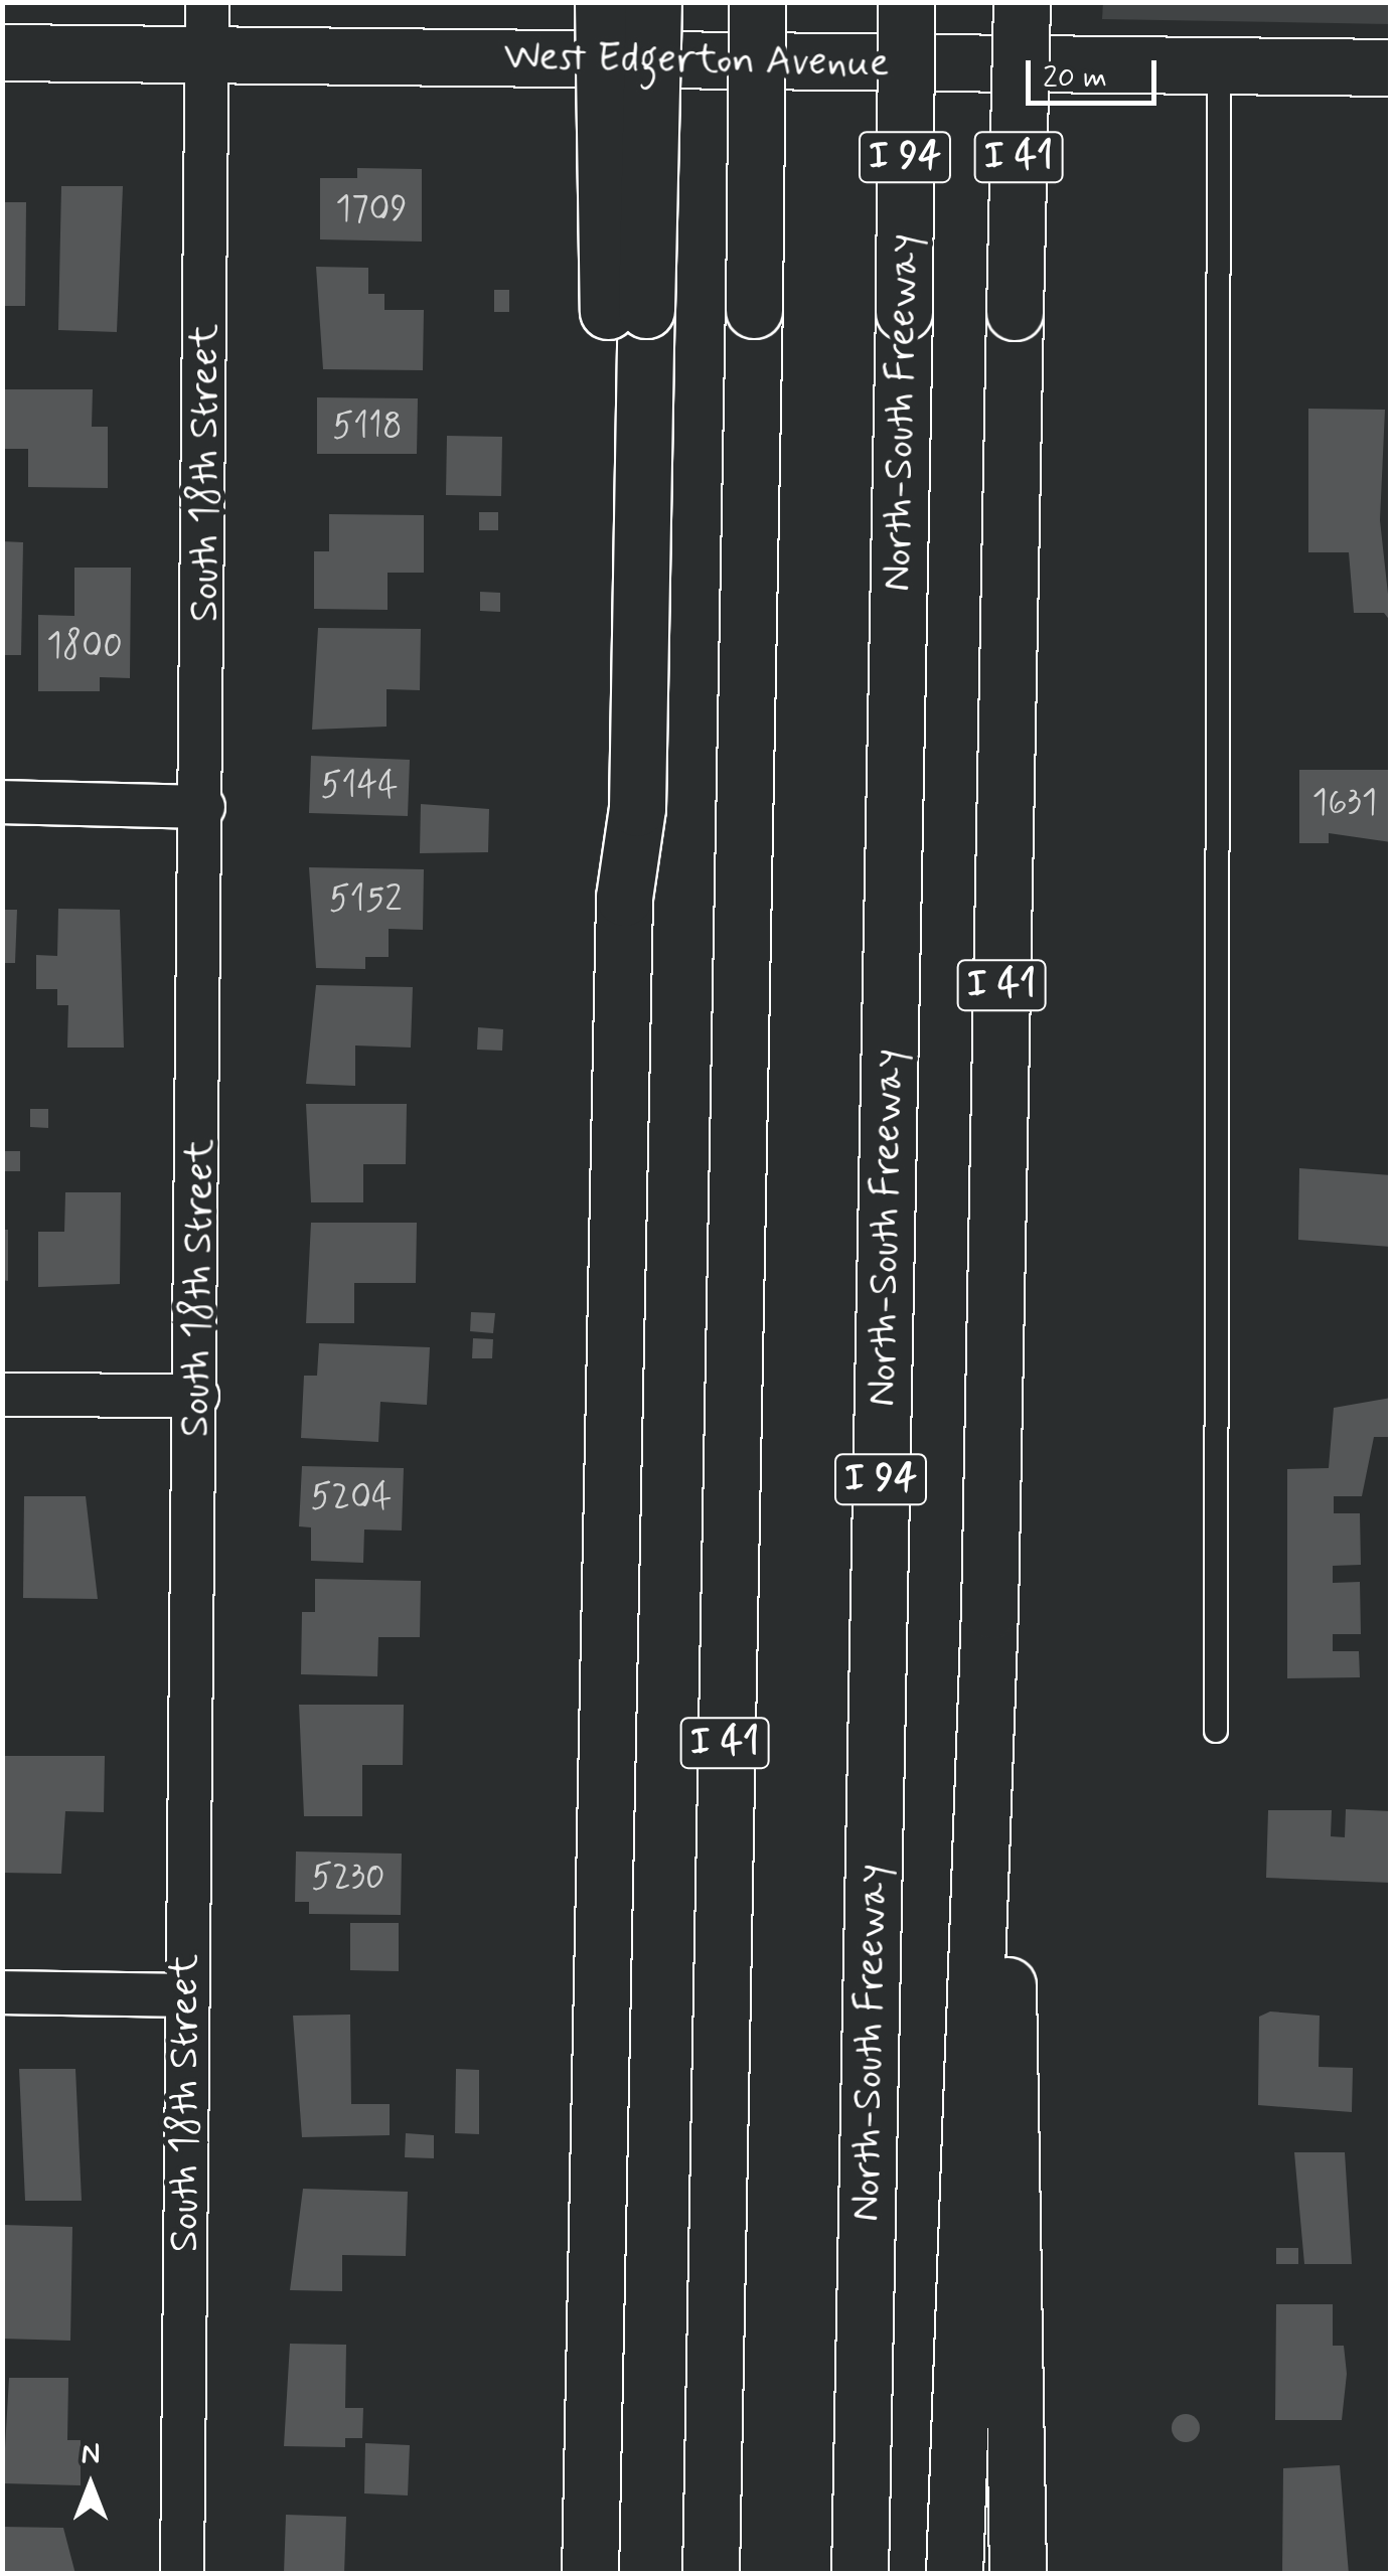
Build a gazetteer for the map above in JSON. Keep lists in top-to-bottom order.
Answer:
{
  "streets": {
    "main road": [
      "West Edgerton Avenue",
      "I 94",
      "I 41",
      "North-South Freeway"
    ],
    "street": ["South 18th Street"]
  },
  "crossings": [
    ["West Edgerton Avenue", "South 18th Street"]
  ],
  "house_numbers": [
    "1709",
    "5118",
    "1800",
    "5144",
    "1631",
    "5152",
    "5204",
    "5230"
  ],
  "scale_bar": "20 m",
  "north": "top"
}
